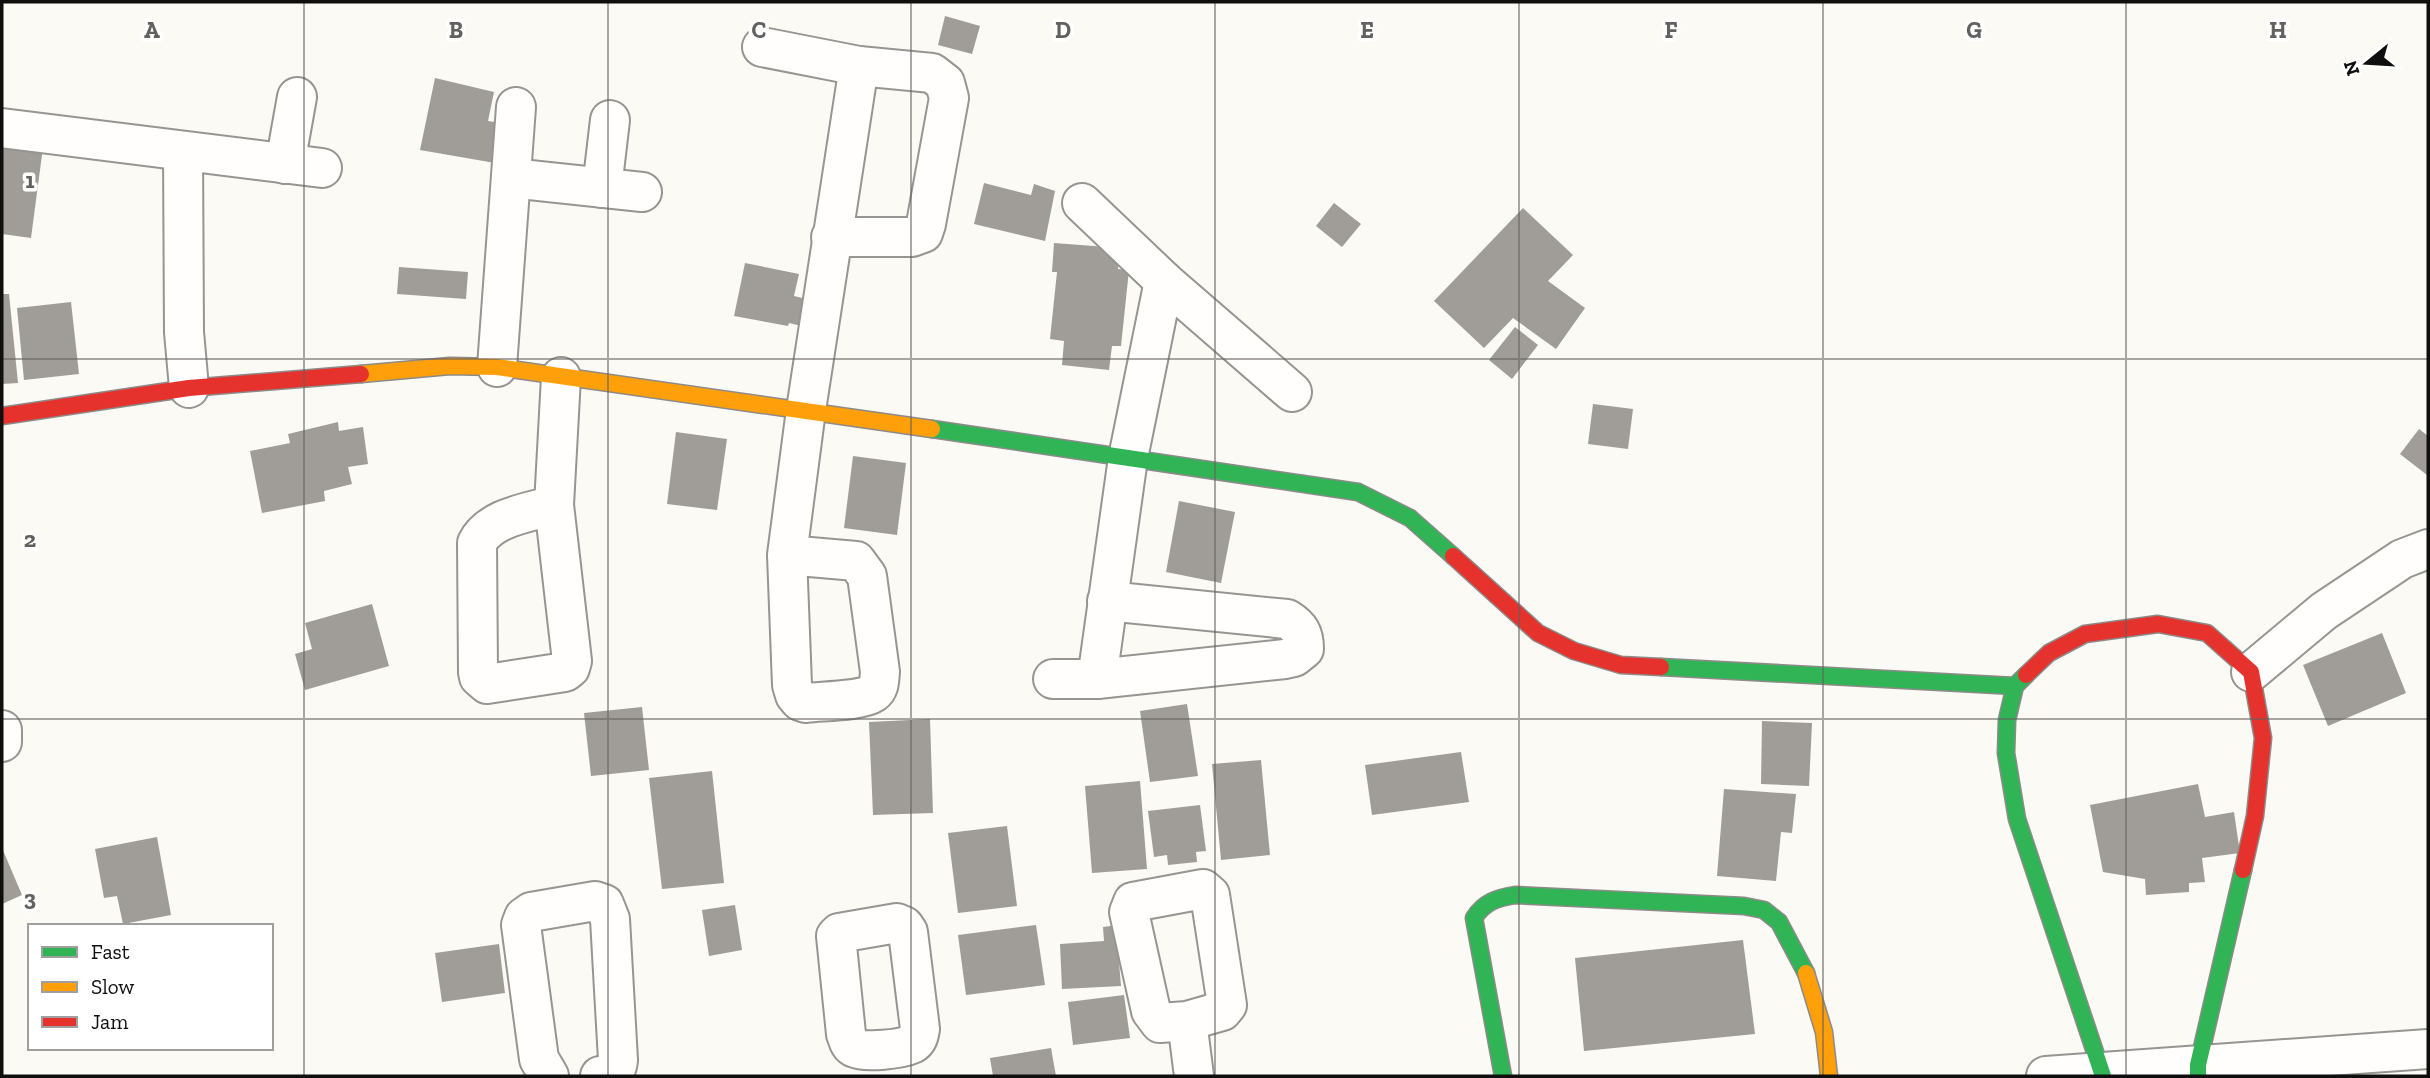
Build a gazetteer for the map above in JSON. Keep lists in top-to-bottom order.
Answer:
{
  "legend": ["Fast", "Slow", "Jam"],
  "north": "left",
  "grid": {
    "columns": [
      "A",
      "B",
      "C",
      "D",
      "E",
      "F",
      "G",
      "H"
    ],
    "rows": ["1", "2", "3"]
  }
}
